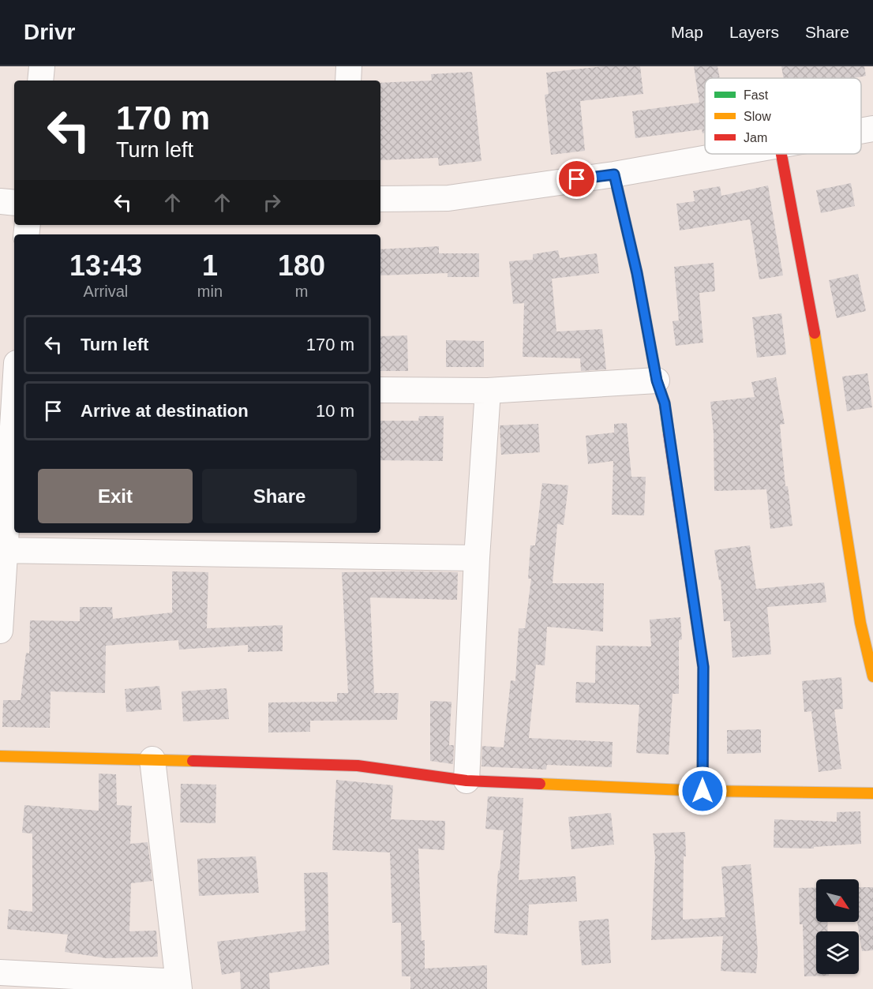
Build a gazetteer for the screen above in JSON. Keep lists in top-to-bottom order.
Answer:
{
  "legend": ["Fast", "Slow", "Jam"],
  "north": "bottom right",
  "page": {
    "header": "Drivr",
    "nav": ["Map", "Layers", "Share"],
    "turn": ["170 m", "Turn left"],
    "eta": [
      "13:43",
      "Arrival",
      "1",
      "min",
      "180",
      "m"
    ],
    "list": [
      {
        "name": "Turn left",
        "value": "170 m"
      },
      {
        "name": "Arrive at destination",
        "value": "10 m"
      }
    ],
    "buttons": ["Exit", "Share"]
  }
}
